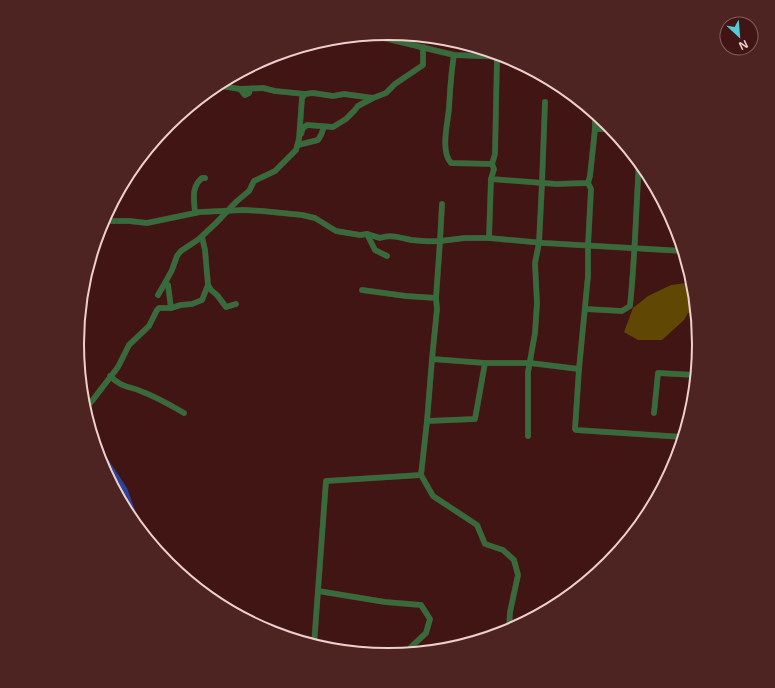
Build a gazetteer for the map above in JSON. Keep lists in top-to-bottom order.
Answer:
{
  "north": "bottom right"
}
